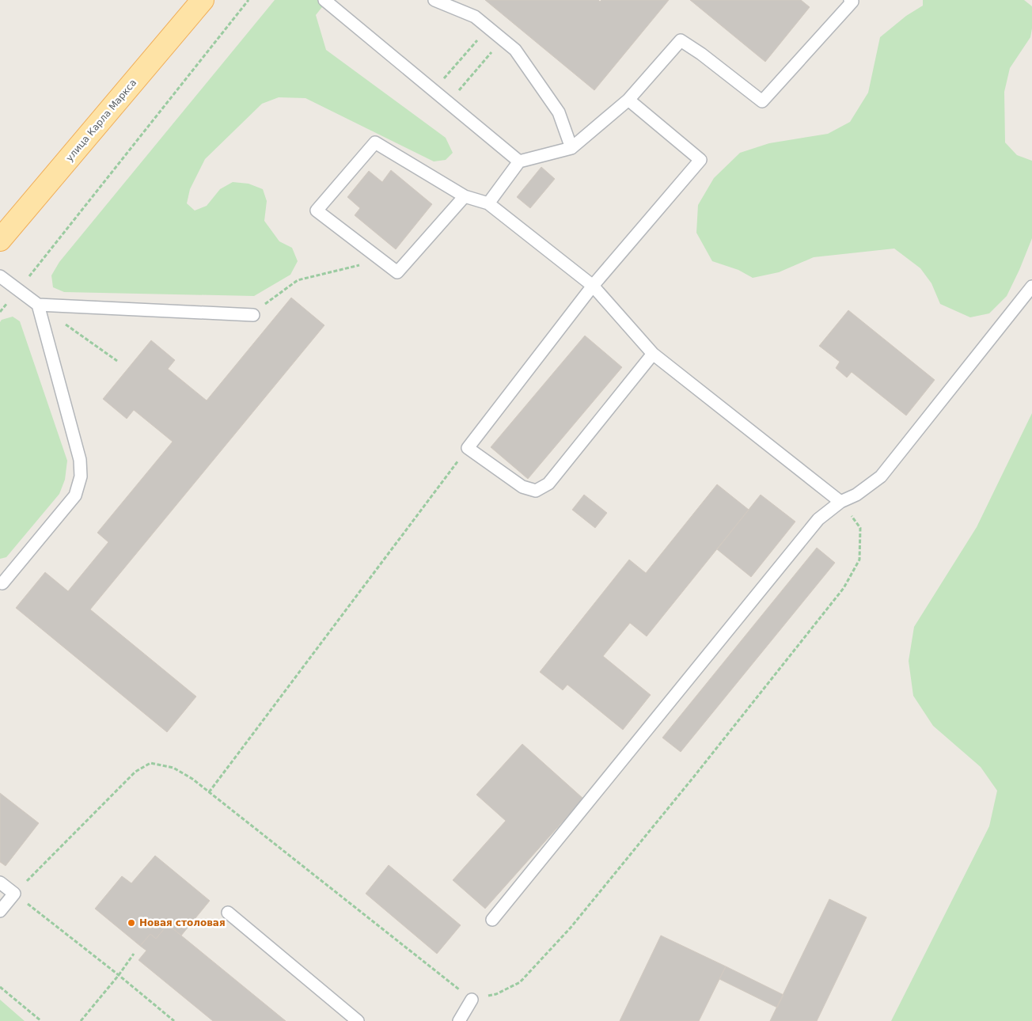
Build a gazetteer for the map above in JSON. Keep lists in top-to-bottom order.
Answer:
{
  "streets": {
    "main road": ["улица Карла Маркса"]
  },
  "places": ["Новая столовая"]
}
